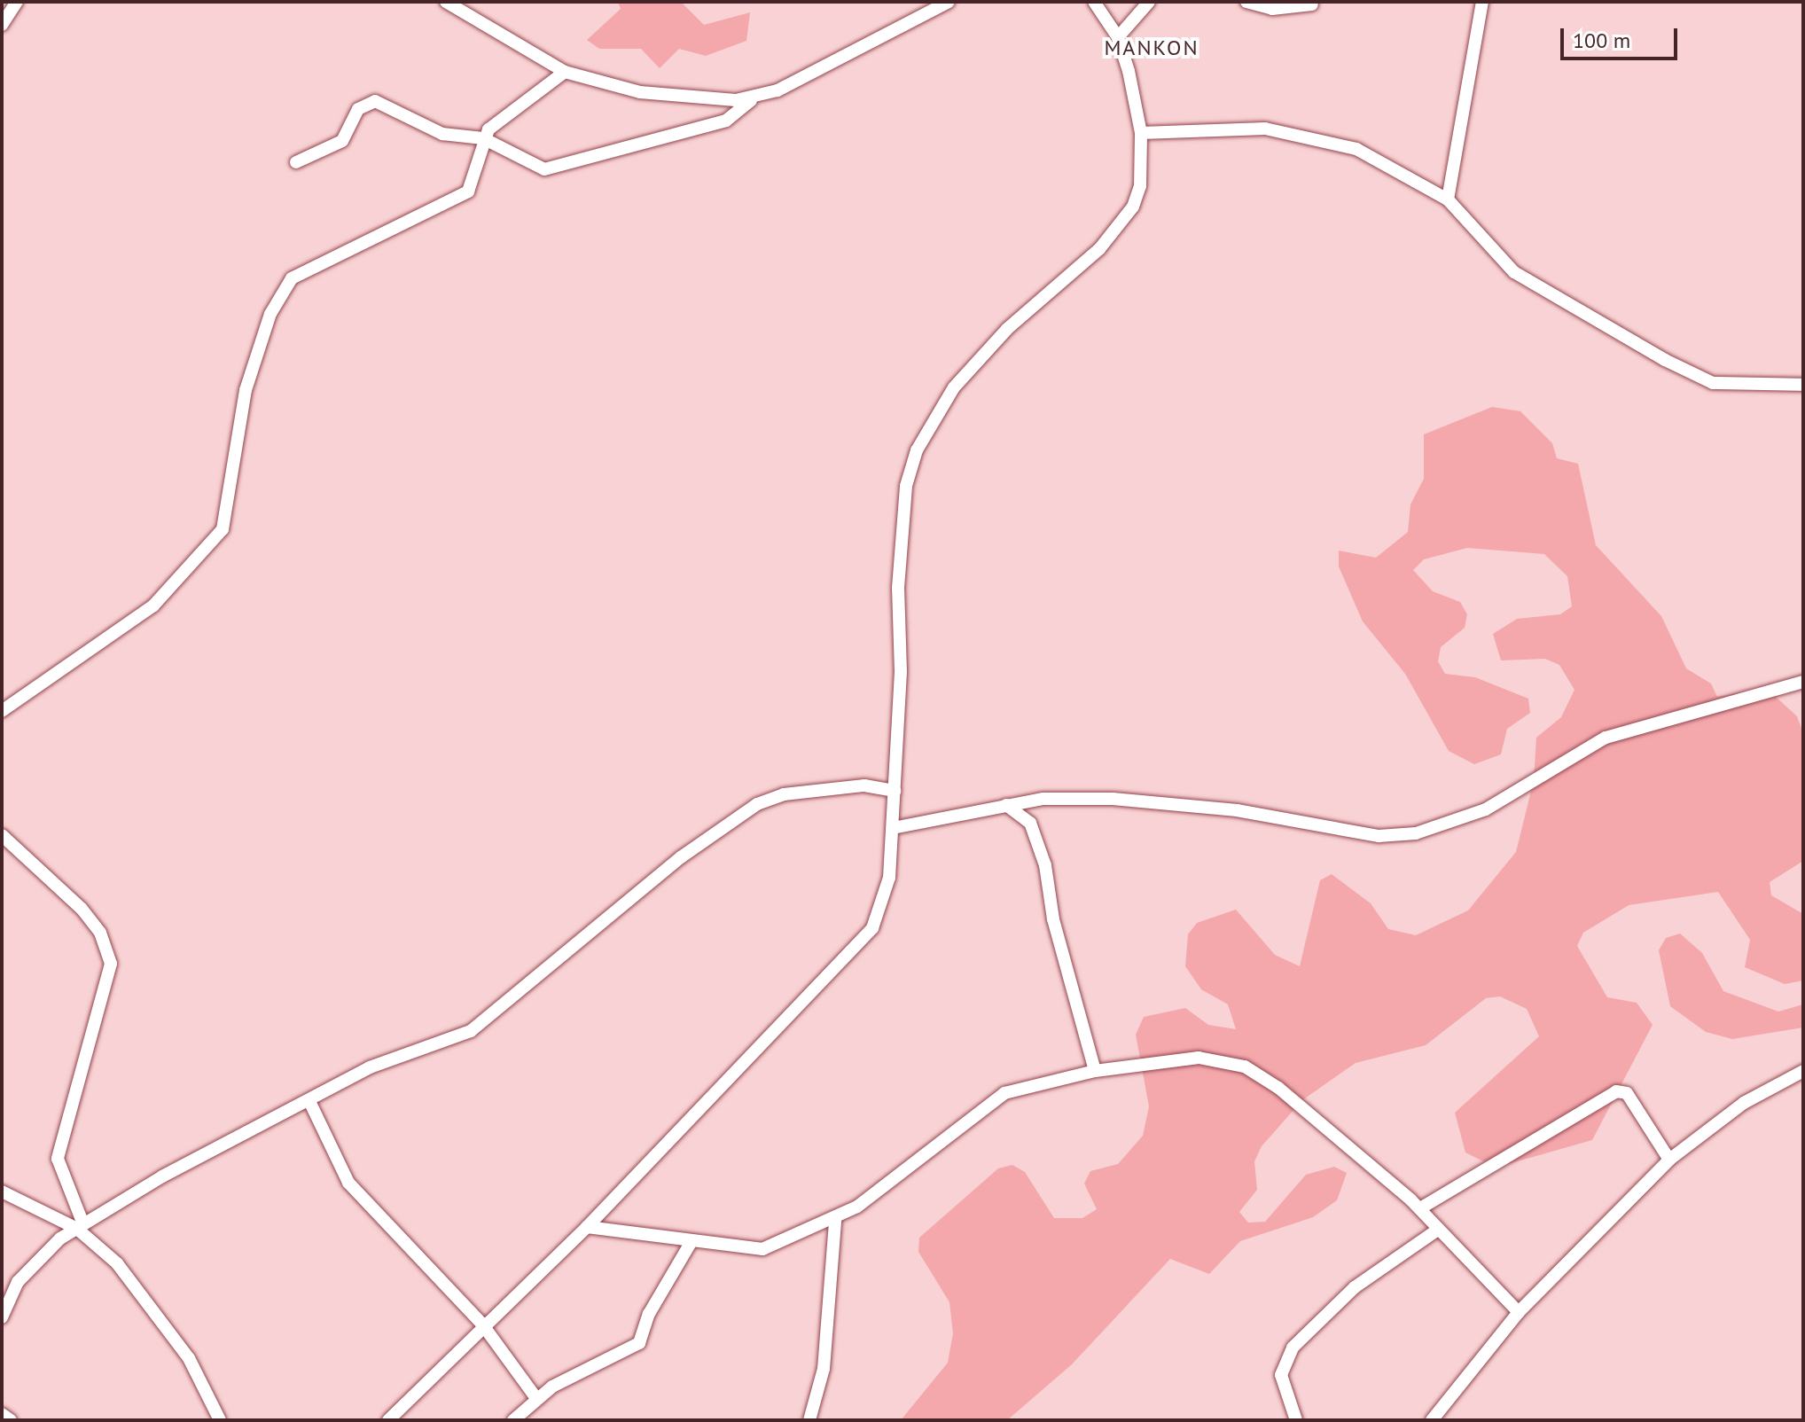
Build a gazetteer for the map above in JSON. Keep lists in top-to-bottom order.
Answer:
{
  "districts": ["MANKON"],
  "scale_bar": "100 m"
}
